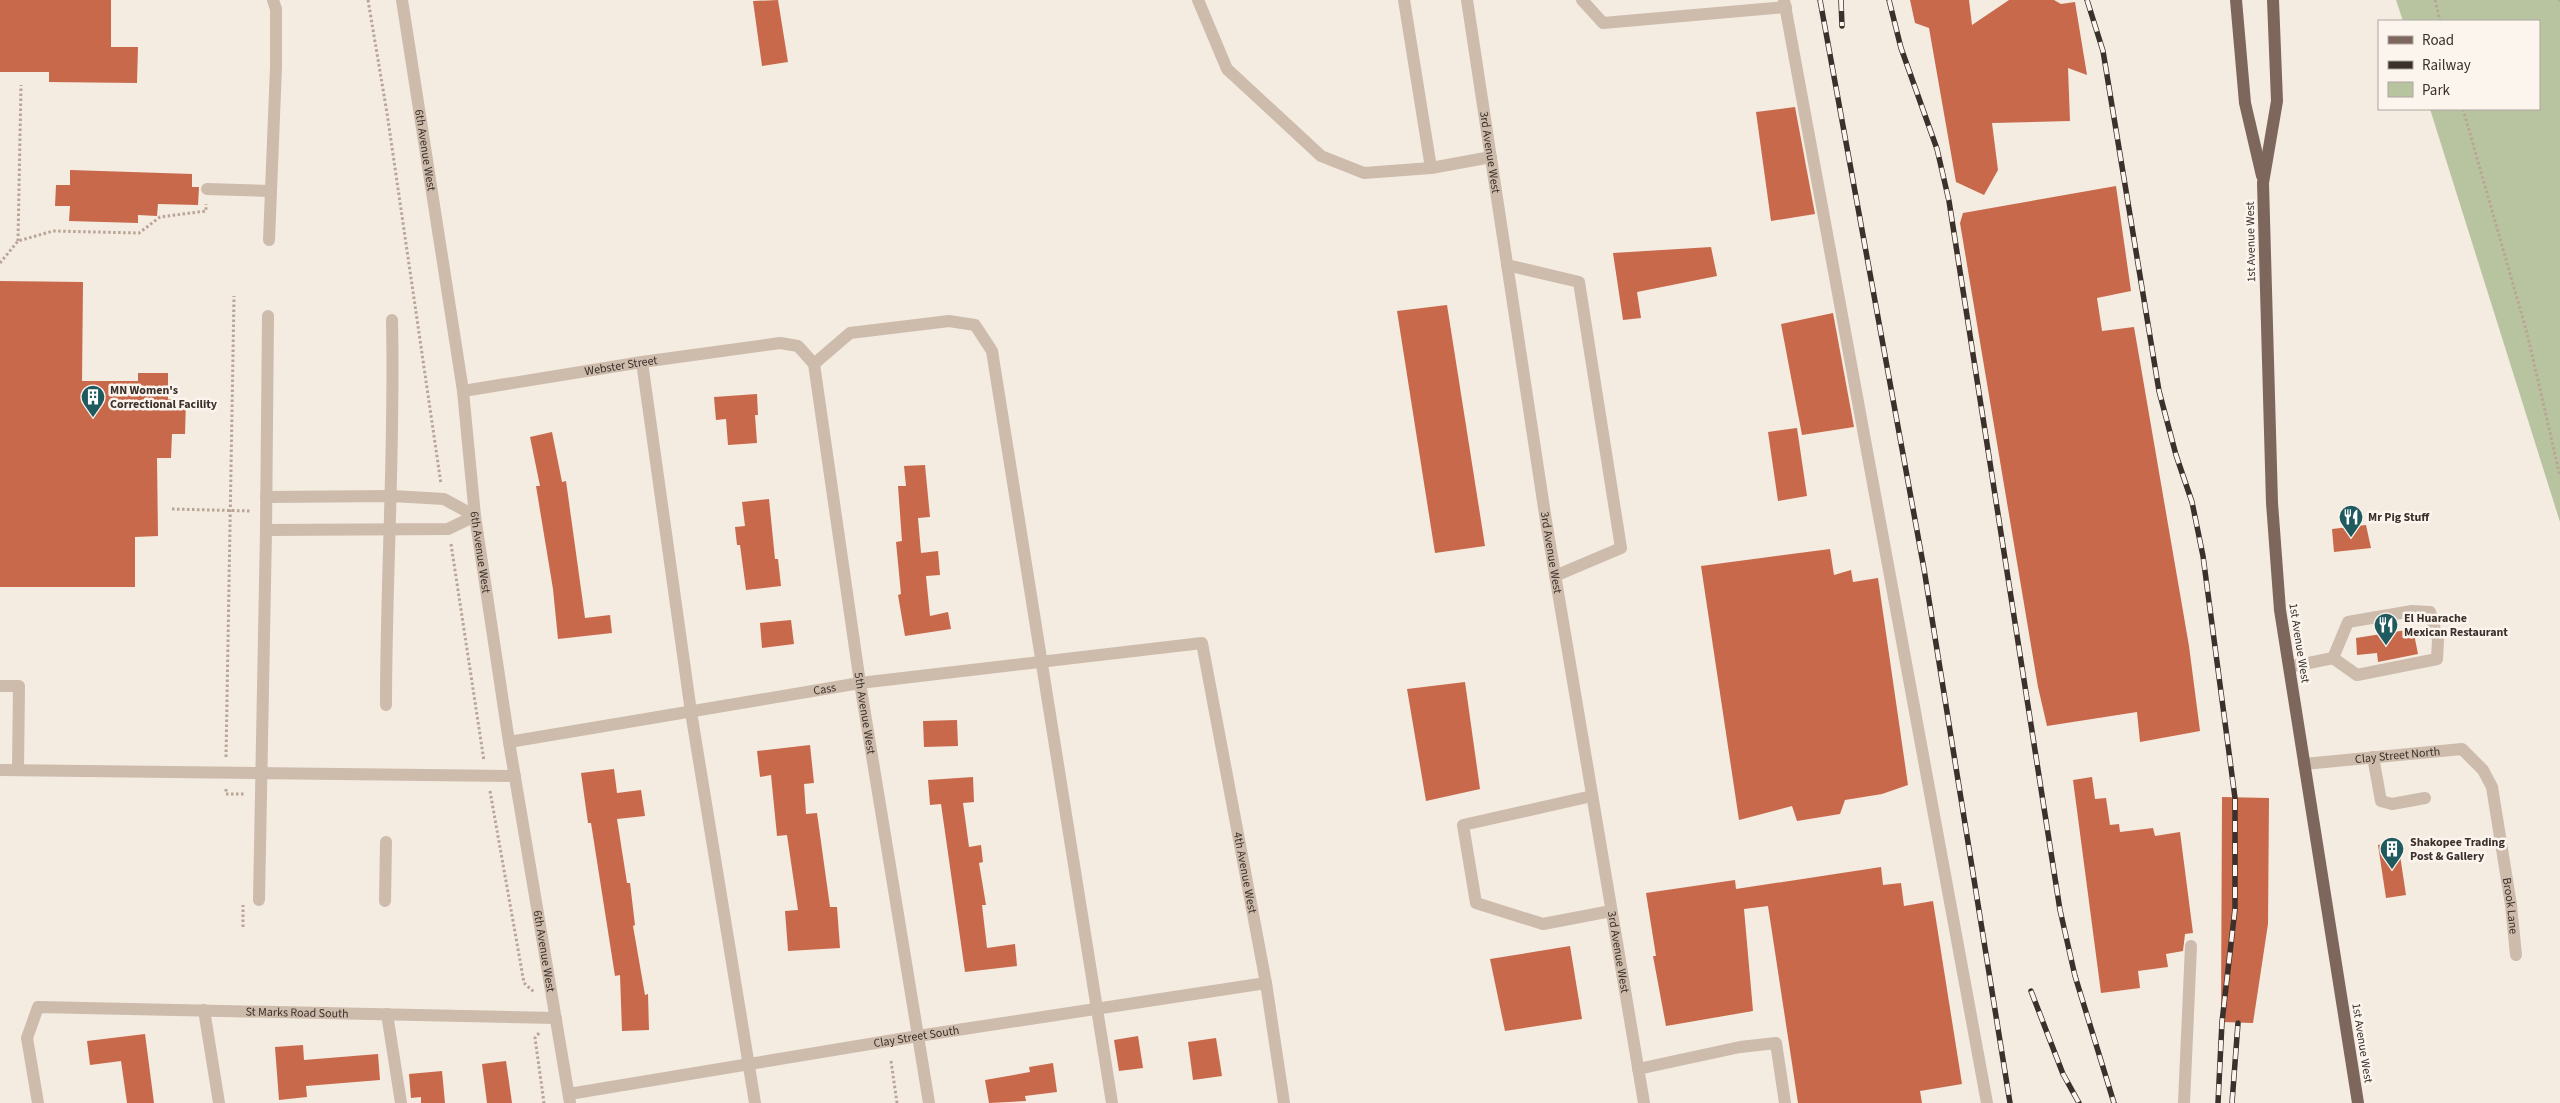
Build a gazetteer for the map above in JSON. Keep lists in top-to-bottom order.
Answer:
{
  "streets": {
    "main road": ["1st Avenue West"],
    "street": [
      "6th Avenue West",
      "3rd Avenue West",
      "Webster Street",
      "Cass",
      "5th Avenue West",
      "Clay Street North",
      "4th Avenue West",
      "Brook Lane",
      "St Marks Road South",
      "Clay Street South"
    ]
  },
  "crossings": [
    ["6th Avenue West", "Webster Street"],
    ["6th Avenue West", "Cass"],
    ["6th Avenue West", "St Marks Road South"],
    ["6th Avenue West", "Clay Street South"],
    ["1st Avenue West", "Clay Street North"],
    ["Webster Street", "5th Avenue West"],
    ["Cass", "5th Avenue West"],
    ["Cass", "4th Avenue West"],
    ["5th Avenue West", "Clay Street South"],
    ["Clay Street North", "Brook Lane"],
    ["4th Avenue West", "Clay Street South"]
  ],
  "places": {
    "building": ["MN Women's Correctional Facility", "Shakopee Trading Post & Gallery"],
    "restaurant": ["Mr Pig Stuff", "El Huarache Mexican Restaurant"]
  },
  "legend": ["Road", "Railway", "Park"]
}
